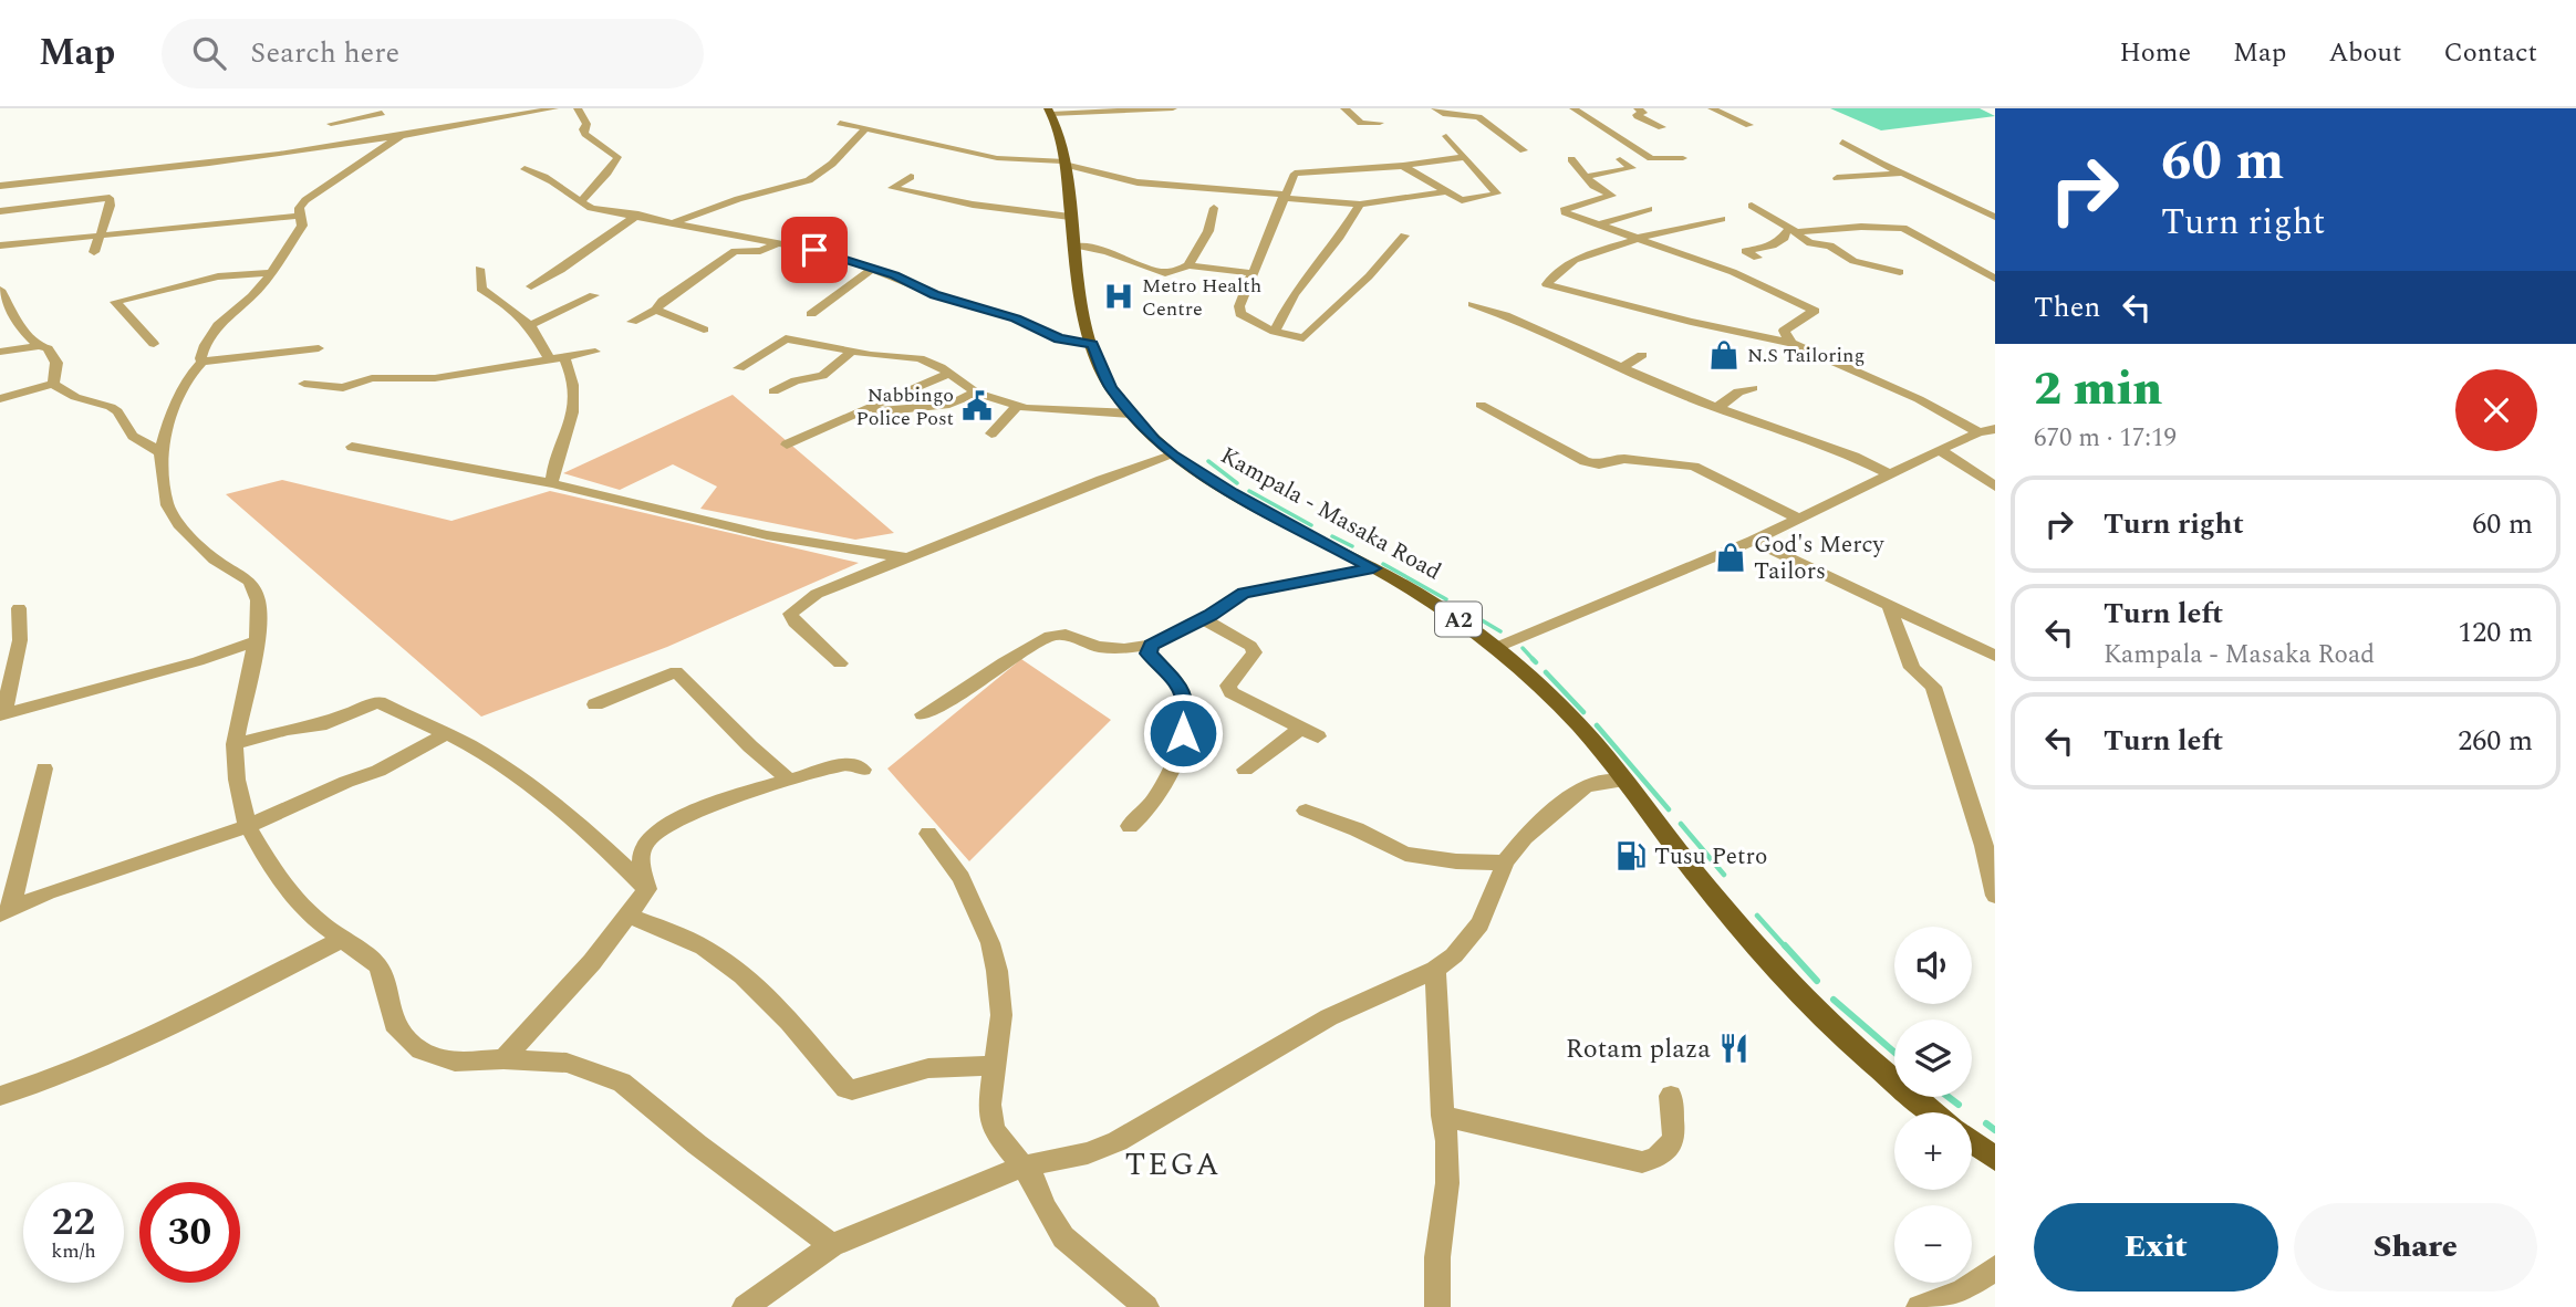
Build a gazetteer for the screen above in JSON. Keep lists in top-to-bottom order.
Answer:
{
  "streets": {
    "main road": ["Kampala - Masaka Road", "A2"]
  },
  "districts": ["TEGA"],
  "places": {
    "hospital": ["Metro Health Centre"],
    "shop": ["N.S Tailoring", "God's Mercy Tailors"],
    "public building": ["Nabbingo Police Post"],
    "fuel station": ["Tusu Petro"],
    "restaurant": ["Rotam plaza"]
  },
  "page": {
    "header": "Map",
    "search": "Search here",
    "nav": [
      "Home",
      "Map",
      "About",
      "Contact"
    ],
    "turn": ["60 m", "Turn right"],
    "then": "Then",
    "heading": ["2 min", "670 m · 17:19"],
    "list": [
      {
        "name": "Turn right",
        "value": "60 m"
      },
      {
        "name": "Turn left",
        "note": "Kampala - Masaka Road",
        "value": "120 m"
      },
      {
        "name": "Turn left",
        "value": "260 m"
      }
    ],
    "map_buttons": ["+", "−"],
    "speed": "22 km/h",
    "limit": "30",
    "buttons": ["Exit", "Share"]
  }
}
